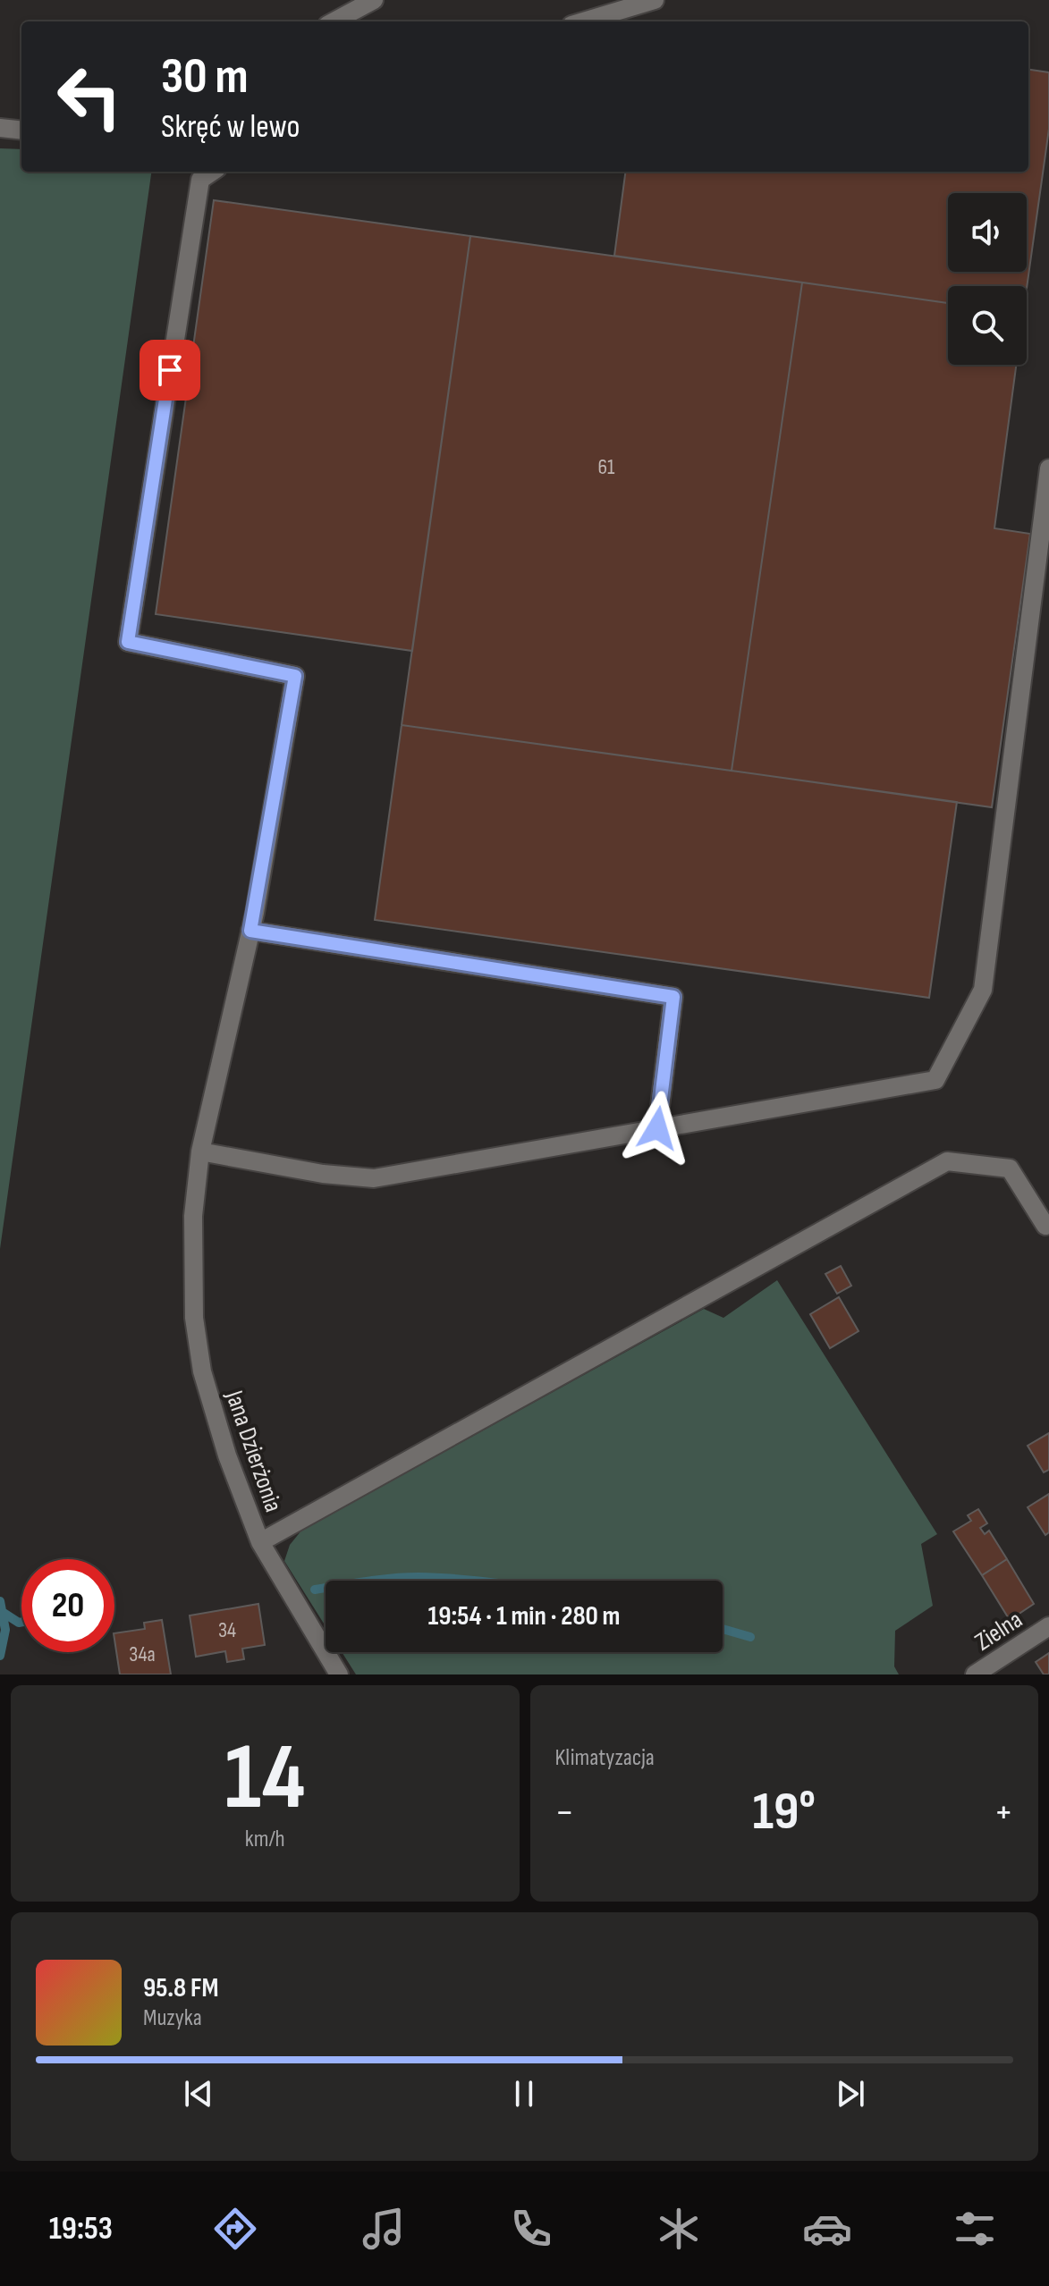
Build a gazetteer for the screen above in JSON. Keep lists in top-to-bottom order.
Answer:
{
  "streets": {
    "street": ["Jana Dzierżonia", "Zielna"]
  },
  "house_numbers": ["61", "34", "34a"],
  "page": {
    "turn": ["30 m", "Skręć w lewo"],
    "limit": "20",
    "trip": "19:54 · 1 min · 280 m",
    "tile": [
      ["14", "km/h"],
      "Klimatyzacja"
    ],
    "heat": ["−", "19°", "+"],
    "song": ["95.8 FM", "Muzyka"],
    "tabs": "19:53"
  }
}
